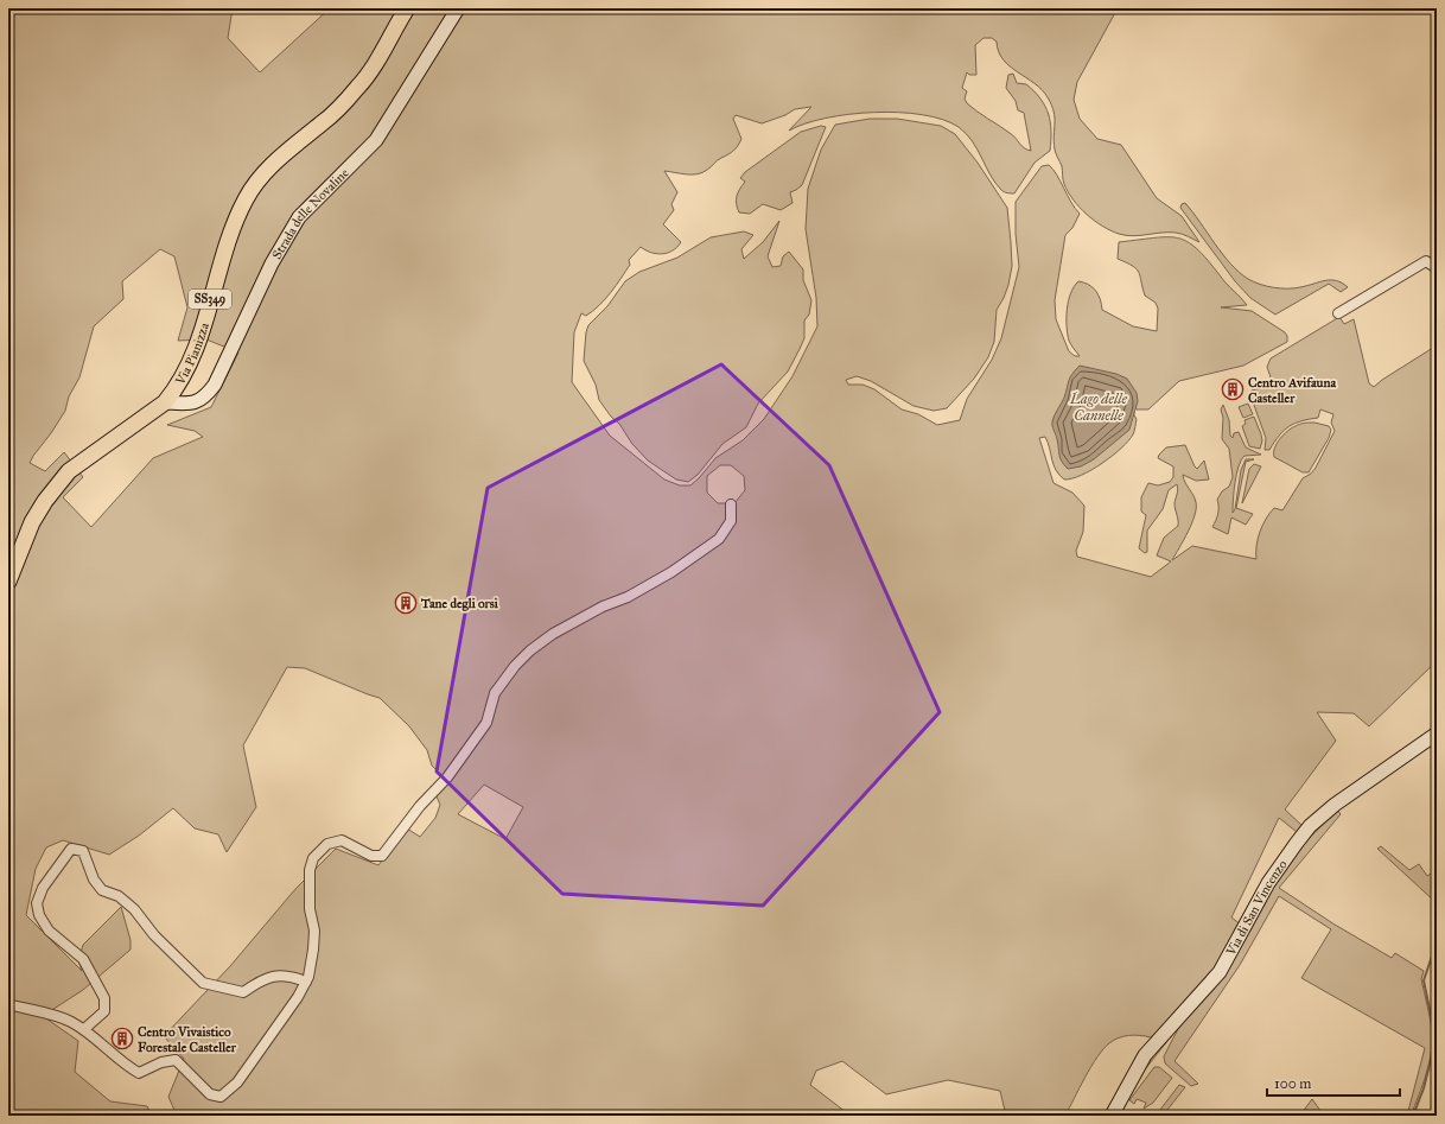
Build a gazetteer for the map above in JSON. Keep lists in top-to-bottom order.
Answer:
{
  "streets": {
    "main road": [
      "Strada delle Novaline",
      "SS349",
      "Via Pianizza",
      "Via di San Vincenzo"
    ]
  },
  "crossings": [
    ["Strada delle Novaline", "Via Pianizza"]
  ],
  "water": ["Lago delle Cannelle"],
  "places": {
    "building": ["Centro Avifauna Casteller", "Tane degli orsi", "Centro Vivaistico Forestale Casteller"]
  },
  "scale_bar": "100 m"
}
